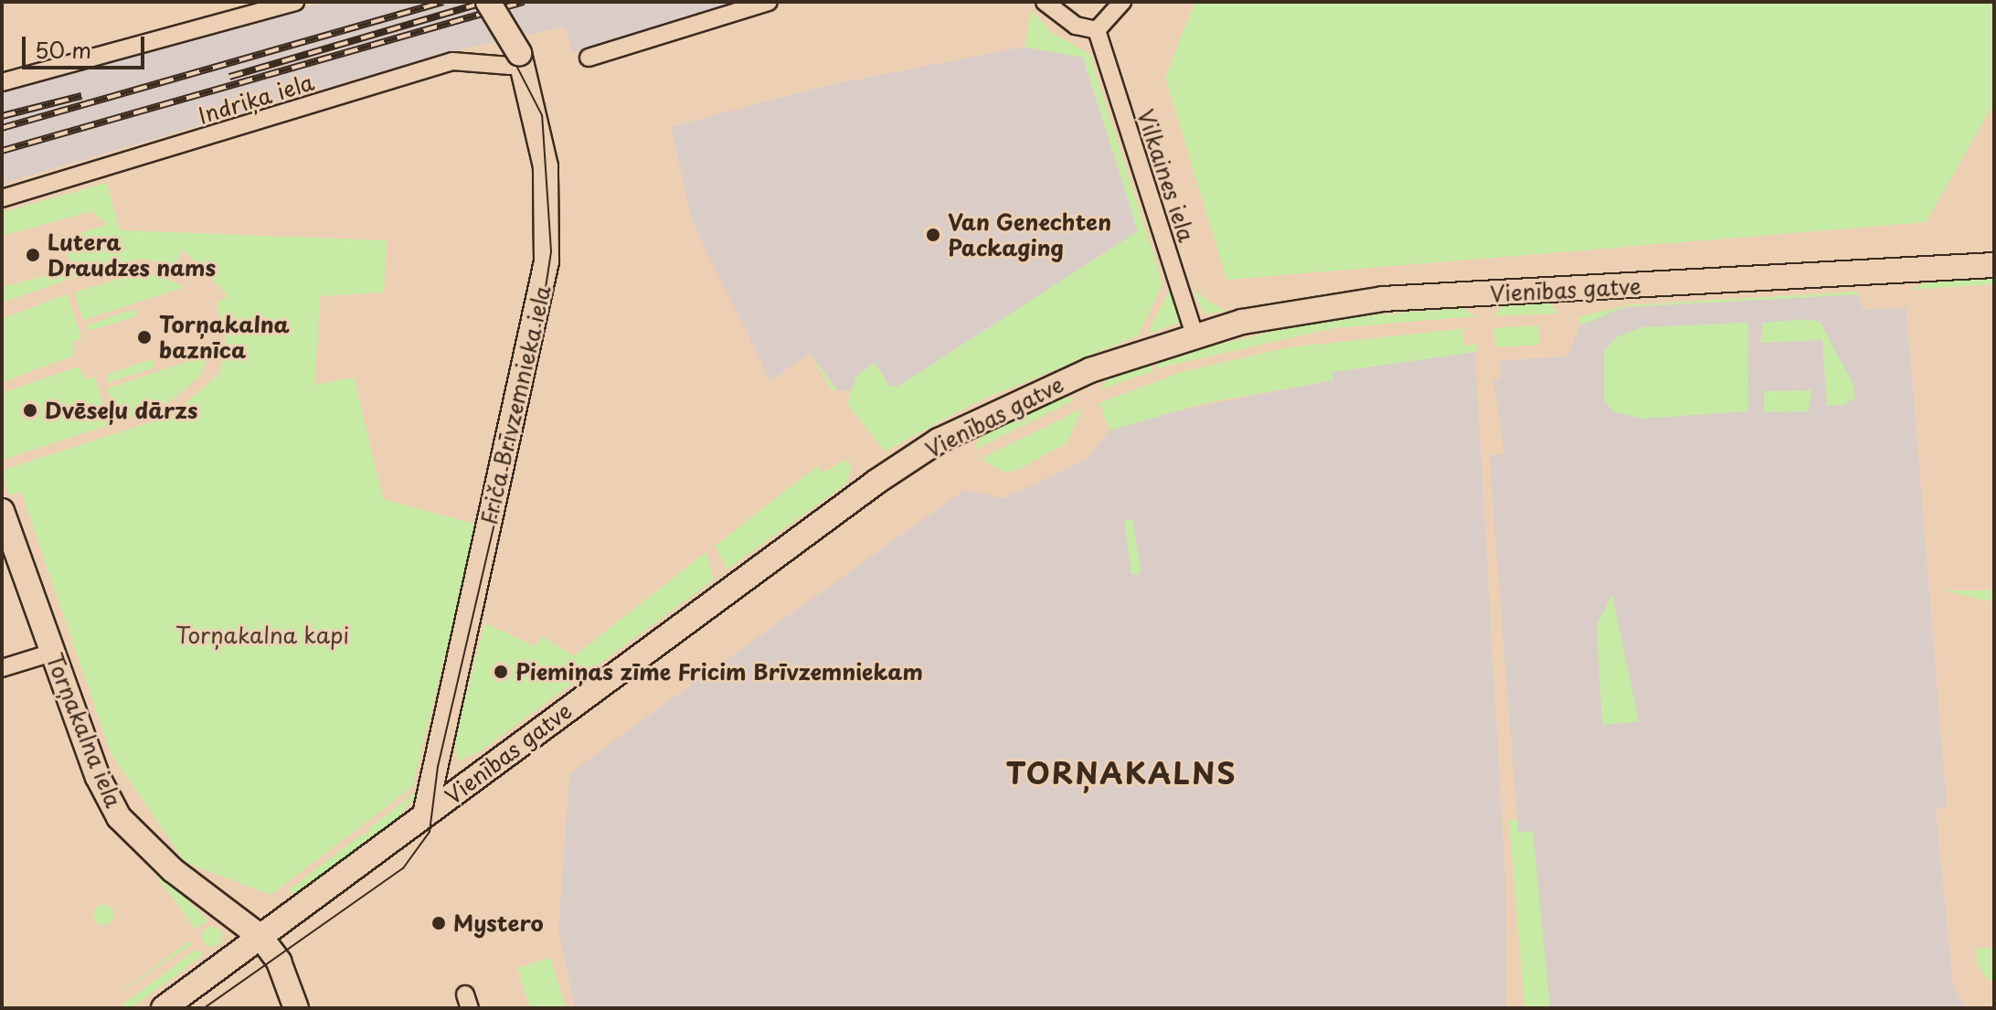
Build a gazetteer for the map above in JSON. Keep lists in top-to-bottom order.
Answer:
{
  "streets": {
    "main road": ["Vienības gatve", "Friča Brīvzemnieka iela", "Torņakalna iela"],
    "street": ["Indriķa iela", "Vilkaines iela"]
  },
  "crossings": [
    ["Indriķa iela", "Friča Brīvzemnieka iela"],
    ["Vilkaines iela", "Vienības gatve"],
    ["Vienības gatve", "Friča Brīvzemnieka iela"],
    ["Vienības gatve", "Torņakalna iela"]
  ],
  "districts": ["TORŅAKALNS"],
  "parks": ["Torņakalna kapi"],
  "places": [
    "Van Genechten Packaging",
    "Lutera Draudzes nams",
    "Torņakalna baznīca",
    "Dvēseļu dārzs",
    "Piemiņas zīme Fricim Brīvzemniekam",
    "Mystero"
  ],
  "scale_bar": "50 m"
}
